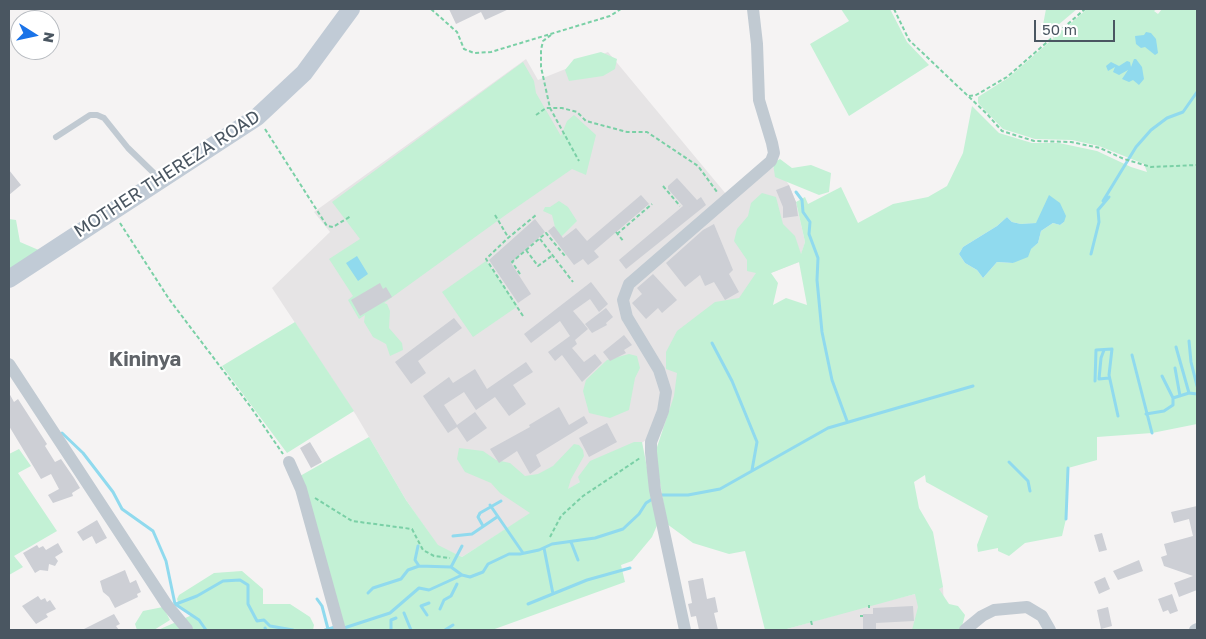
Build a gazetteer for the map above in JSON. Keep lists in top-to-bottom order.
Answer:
{
  "streets": {
    "street": ["MOTHER THEREZA ROAD"]
  },
  "districts": ["Kininya"],
  "scale_bar": "50 m",
  "north": "right"
}
